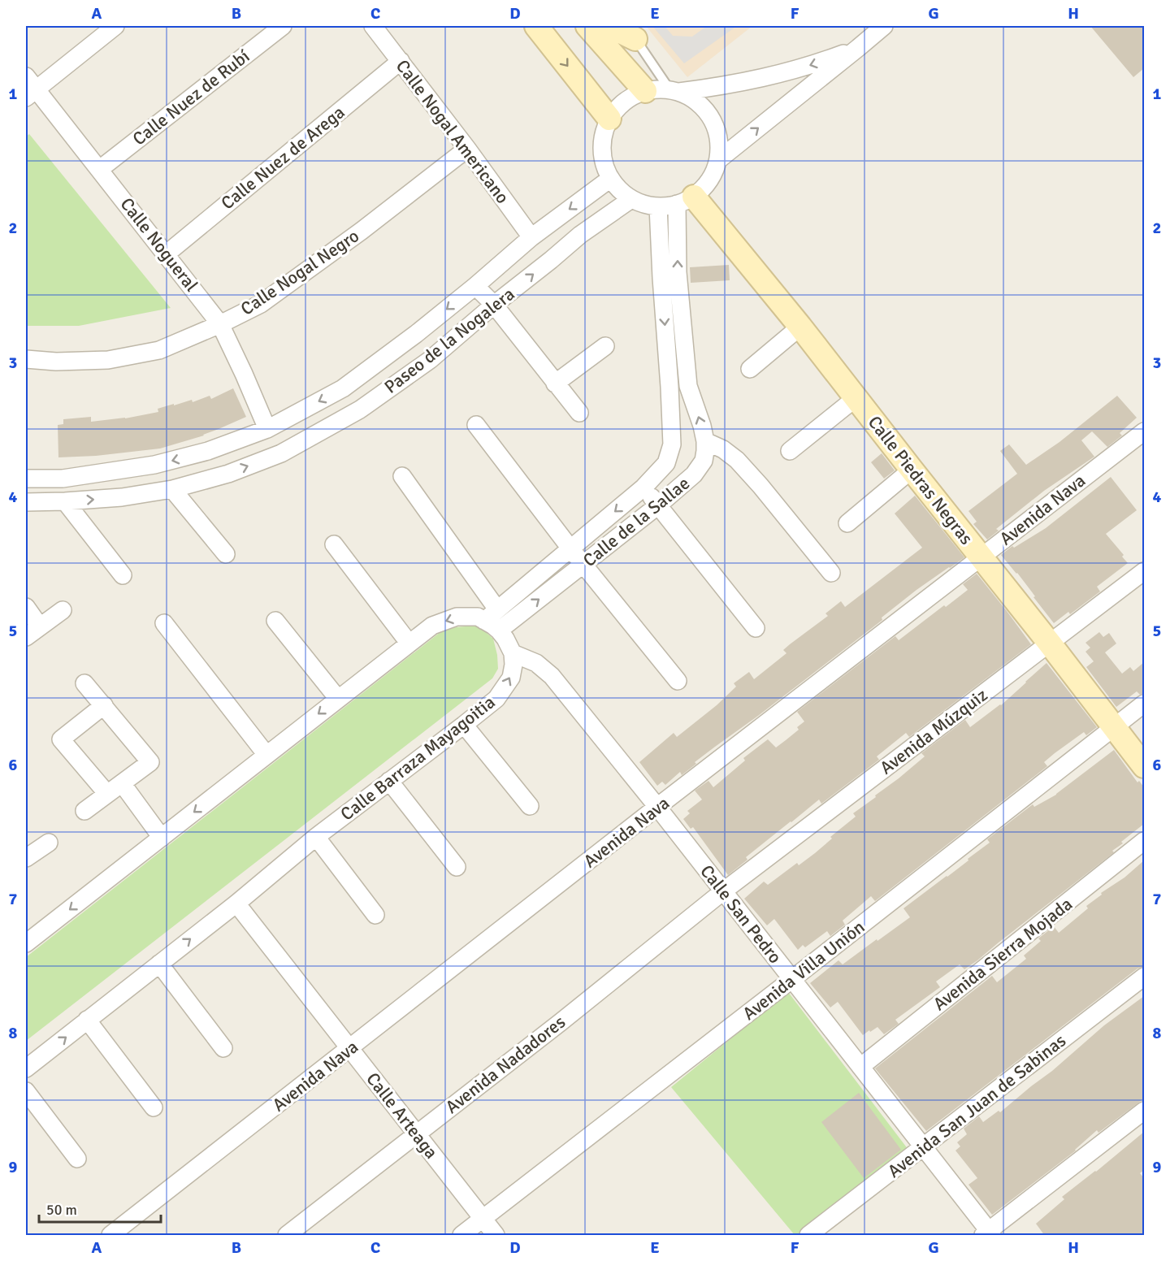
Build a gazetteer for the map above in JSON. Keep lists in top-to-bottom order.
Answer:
{
  "streets": {
    "street": [
      "Calle Nuez de Rubí",
      "Calle Nogal Americano",
      "Calle Nuez de Arega",
      "Calle Nogueral",
      "Calle Nogal Negro",
      "Paseo de la Nogalera",
      "Calle Piedras Negras",
      "Avenida Nava",
      "Calle de la Sallae",
      "Avenida Múzquiz",
      "Calle Barraza Mayagoitia",
      "Calle San Pedro",
      "Avenida Sierra Mojada",
      "Avenida Villa Unión",
      "Avenida Nadadores",
      "Avenida San Juan de Sabinas",
      "Calle Arteaga"
    ]
  },
  "crossings": [
    ["Calle Nuez de Rubí", "Calle Nogueral"],
    ["Calle Nogal Americano", "Calle Nuez de Arega"],
    ["Calle Nogal Americano", "Calle Nogal Negro"],
    ["Calle Nogal Americano", "Paseo de la Nogalera"],
    ["Calle Nuez de Arega", "Calle Nogueral"],
    ["Calle Nogueral", "Calle Nogal Negro"],
    ["Calle Nogueral", "Paseo de la Nogalera"],
    ["Paseo de la Nogalera", "Calle Piedras Negras"],
    ["Paseo de la Nogalera", "Calle de la Sallae"],
    ["Calle Piedras Negras", "Avenida Nava"],
    ["Calle Piedras Negras", "Calle de la Sallae"],
    ["Calle Piedras Negras", "Avenida Múzquiz"],
    ["Calle Piedras Negras", "Avenida Villa Unión"],
    ["Avenida Nava", "Calle San Pedro"],
    ["Avenida Nava", "Calle Arteaga"],
    ["Avenida Múzquiz", "Calle San Pedro"],
    ["Avenida Múzquiz", "Avenida Nadadores"],
    ["Calle Barraza Mayagoitia", "Calle San Pedro"],
    ["Calle Barraza Mayagoitia", "Calle Arteaga"],
    ["Calle San Pedro", "Avenida Sierra Mojada"],
    ["Calle San Pedro", "Avenida Villa Unión"],
    ["Calle San Pedro", "Avenida Nadadores"],
    ["Calle San Pedro", "Avenida San Juan de Sabinas"],
    ["Avenida Villa Unión", "Calle Arteaga"],
    ["Avenida Nadadores", "Calle Arteaga"]
  ],
  "scale_bar": "50 m",
  "grid": {
    "columns": [
      "A",
      "B",
      "C",
      "D",
      "E",
      "F",
      "G",
      "H"
    ],
    "rows": [
      "1",
      "2",
      "3",
      "4",
      "5",
      "6",
      "7",
      "8",
      "9"
    ]
  }
}
